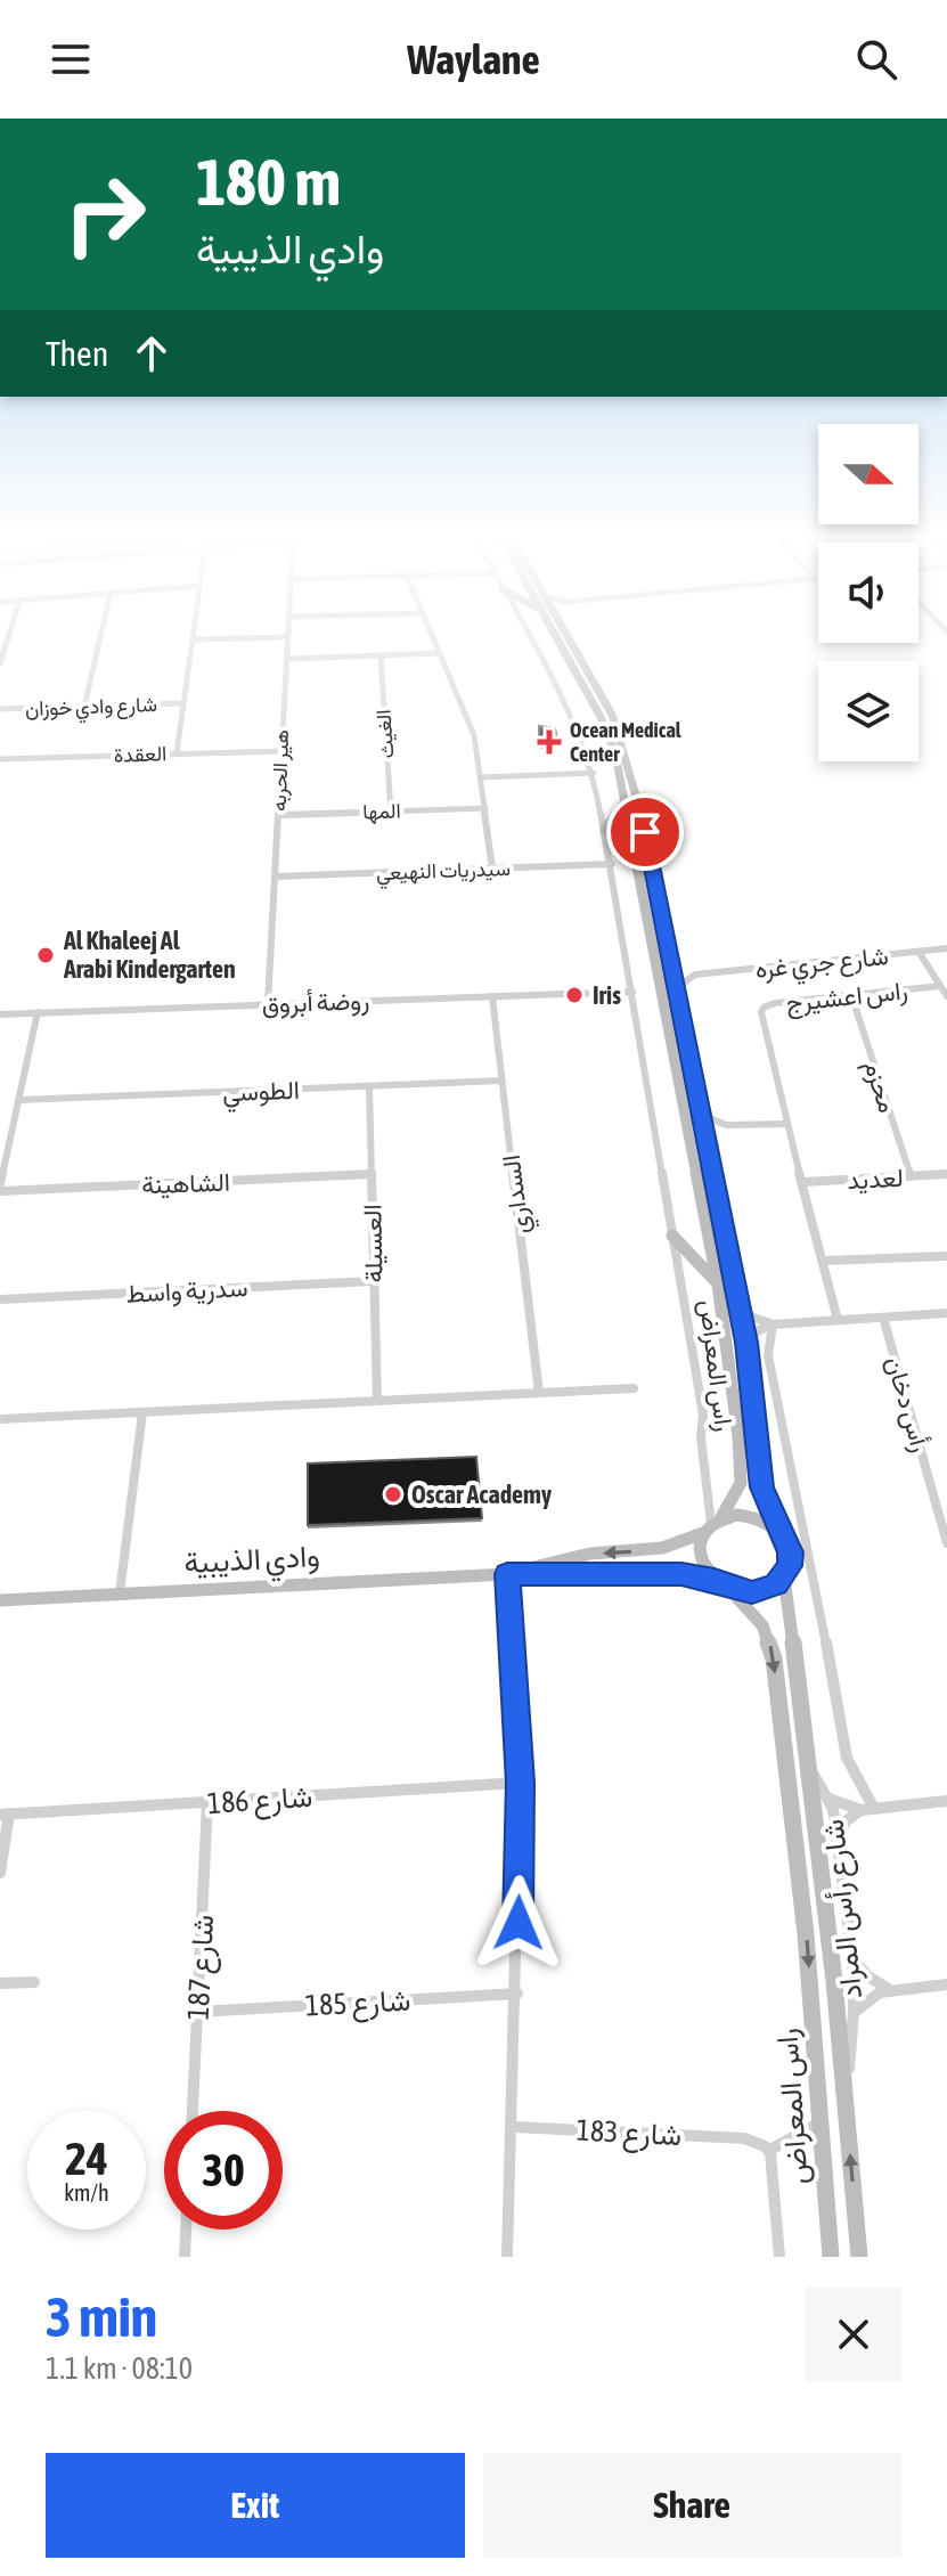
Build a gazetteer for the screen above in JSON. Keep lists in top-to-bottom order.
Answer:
{
  "streets": {
    "street": [
      "شارع وادي خوزان",
      "الغيث",
      "العقدة",
      "هير الحربه",
      "المها",
      "سيدريات النهيعي",
      "شارع جري غره",
      "راس اعشيرج",
      "روضة أبروق",
      "محزم",
      "الطوسي",
      "لعديد",
      "الشاهينة",
      "السداري",
      "العسيلة",
      "سدرية واسط",
      "راس المعراض",
      "رأس دخان",
      "وادي الذيبية",
      "شارع 186",
      "شارع رأس المراد",
      "شارع 187",
      "شارع 185",
      "شارع 183"
    ]
  },
  "crossings": [
    ["الغيث", "المها"],
    ["العقدة", "هير الحربه"],
    ["هير الحربه", "المها"],
    ["هير الحربه", "سيدريات النهيعي"],
    ["هير الحربه", "روضة أبروق"],
    ["سيدريات النهيعي", "راس المعراض"],
    ["شارع جري غره", "راس المعراض"],
    ["راس اعشيرج", "محزم"],
    ["راس اعشيرج", "لعديد"],
    ["روضة أبروق", "السداري"],
    ["روضة أبروق", "راس المعراض"],
    ["محزم", "لعديد"],
    ["الطوسي", "السداري"],
    ["الطوسي", "العسيلة"],
    ["الشاهينة", "العسيلة"],
    ["العسيلة", "سدرية واسط"],
    ["راس المعراض", "وادي الذيبية"],
    ["راس المعراض", "شارع رأس المراد"],
    ["شارع 186", "شارع 187"],
    ["شارع 187", "شارع 185"]
  ],
  "places": {
    "health": ["Ocean Medical Center"],
    "other": ["Al Khaleej Al Arabi Kindergarten", "Iris", "Oscar Academy"]
  },
  "north": "right",
  "page": {
    "header": "Waylane",
    "turn": ["180 m", "وادي الذيبية"],
    "then": "Then",
    "speed": "24 km/h",
    "limit": "30",
    "heading": ["3 min", "1.1 km · 08:10"],
    "buttons": ["Exit", "Share"]
  }
}
